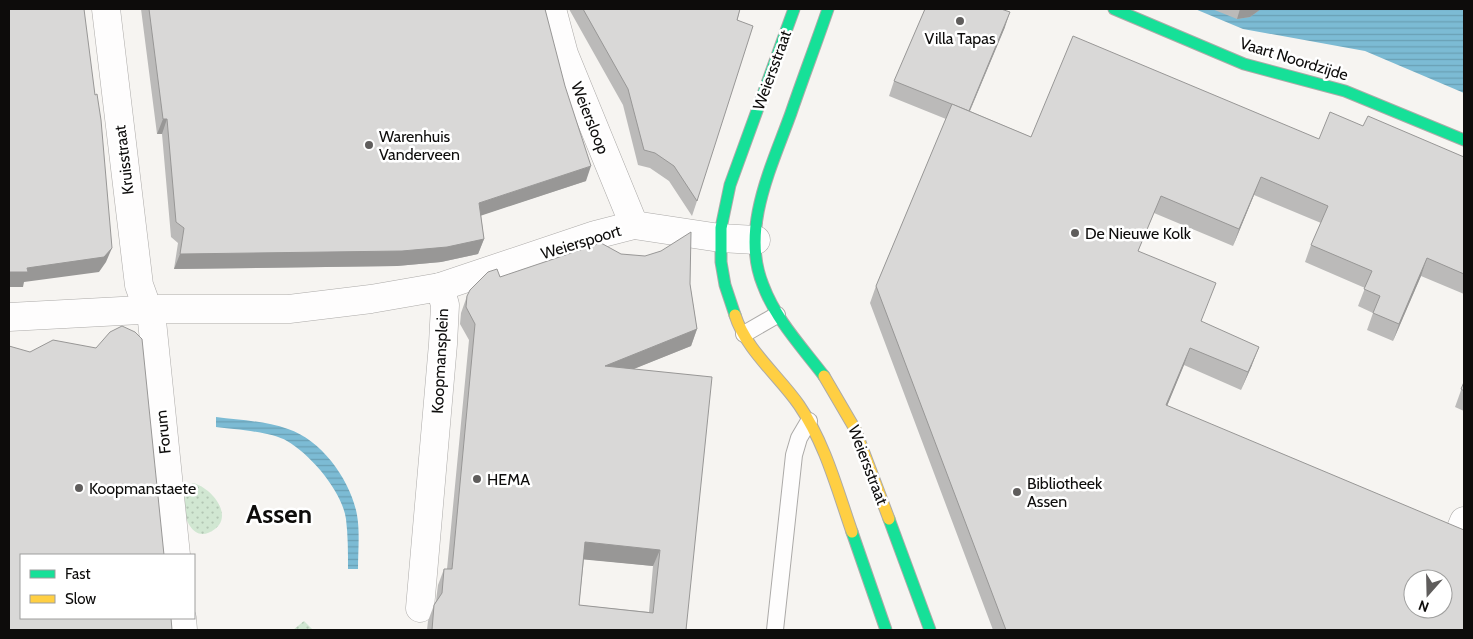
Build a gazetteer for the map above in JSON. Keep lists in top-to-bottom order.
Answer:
{
  "streets": {
    "main road": ["Vaart Noordzijde", "Weiersstraat"],
    "street": [
      "Weiersloop",
      "Kruisstraat",
      "Weierspoort",
      "Koopmansplein",
      "Forum"
    ]
  },
  "crossings": [
    ["Weiersstraat", "Weierspoort"],
    ["Weiersloop", "Weierspoort"],
    ["Kruisstraat", "Koopmansplein"],
    ["Kruisstraat", "Forum"],
    ["Weierspoort", "Koopmansplein"],
    ["Koopmansplein", "Forum"]
  ],
  "districts": ["Assen"],
  "places": [
    "Villa Tapas",
    "Warenhuis Vanderveen",
    "De Nieuwe Kolk",
    "HEMA",
    "Koopmanstaete",
    "Bibliotheek Assen"
  ],
  "legend": ["Fast", "Slow"],
  "north": "bottom"
}
